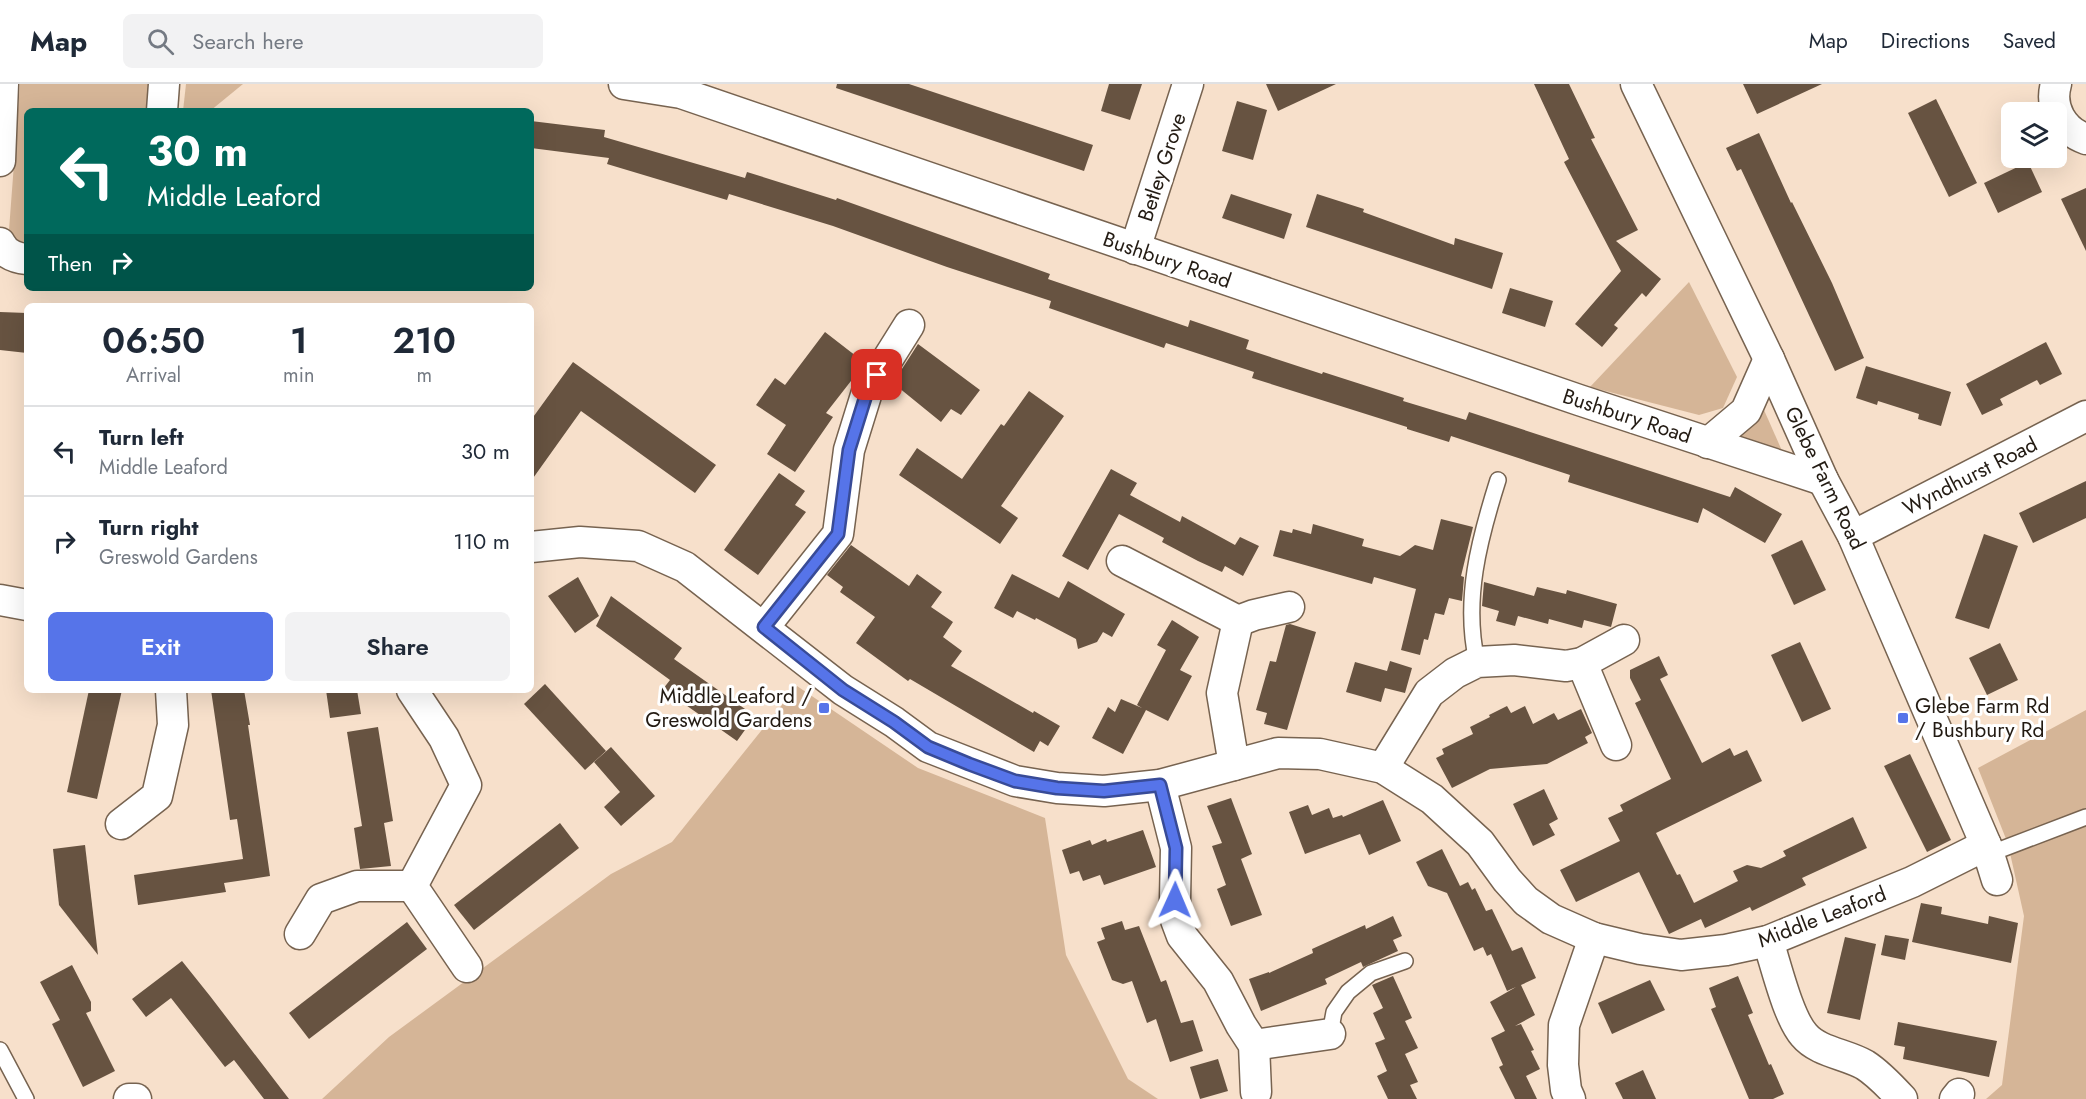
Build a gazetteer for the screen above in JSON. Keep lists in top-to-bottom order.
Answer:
{
  "streets": {
    "street": [
      "Betley Grove",
      "Bushbury Road",
      "Wyndhurst Road",
      "Glebe Farm Road",
      "Middle Leaford"
    ]
  },
  "crossings": [
    ["Betley Grove", "Bushbury Road"],
    ["Bushbury Road", "Glebe Farm Road"],
    ["Wyndhurst Road", "Glebe Farm Road"],
    ["Glebe Farm Road", "Middle Leaford"]
  ],
  "places": {
    "transit": ["Middle Leaford / Greswold Gardens", "Glebe Farm Rd / Bushbury Rd"]
  },
  "page": {
    "header": "Map",
    "search": "Search here",
    "nav": ["Map", "Directions", "Saved"],
    "turn": ["30 m", "Middle Leaford"],
    "then": "Then",
    "eta": [
      "06:50",
      "Arrival",
      "1",
      "min",
      "210",
      "m"
    ],
    "list": [
      {
        "name": "Turn left",
        "note": "Middle Leaford",
        "value": "30 m"
      },
      {
        "name": "Turn right",
        "note": "Greswold Gardens",
        "value": "110 m"
      }
    ],
    "buttons": ["Exit", "Share"]
  }
}
